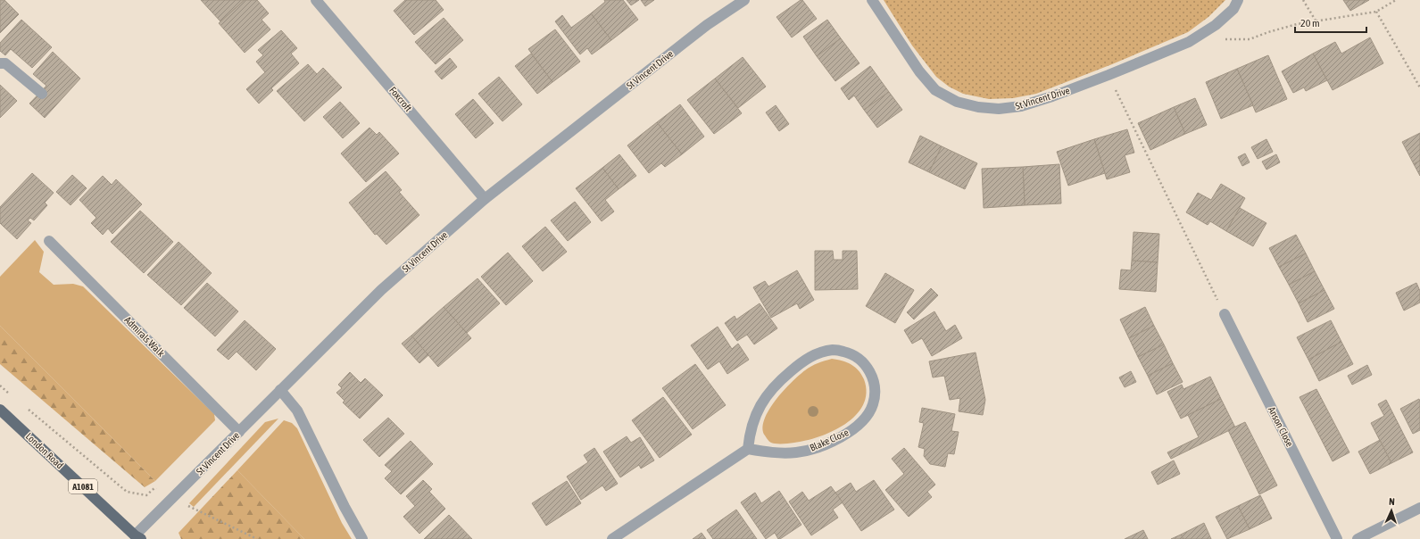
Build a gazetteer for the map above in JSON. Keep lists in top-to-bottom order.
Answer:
{
  "streets": {
    "main road": ["London Road", "A1081"],
    "street": [
      "St Vincent Drive",
      "Foxcroft",
      "Admirals Walk",
      "Anson Close",
      "Blake Close"
    ]
  },
  "crossings": [
    ["St Vincent Drive", "Foxcroft"],
    ["St Vincent Drive", "Admirals Walk"],
    ["St Vincent Drive", "London Road"]
  ],
  "scale_bar": "20 m",
  "north": "top"
}
